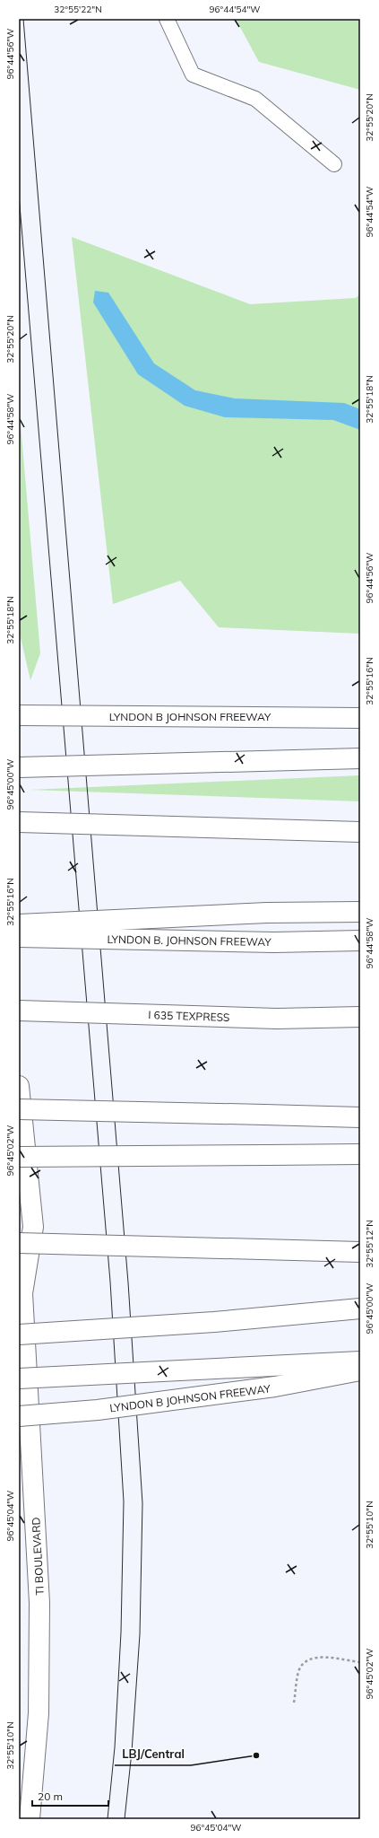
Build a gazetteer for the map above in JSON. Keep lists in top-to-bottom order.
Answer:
{
  "streets": {
    "main road": [
      "LYNDON B JOHNSON FREEWAY",
      "LYNDON B. JOHNSON FREEWAY",
      "I 635 TEXPRESS",
      "TI BOULEVARD"
    ]
  },
  "places": ["LBJ/Central"],
  "scale_bar": "20 m",
  "coordinates": [
    "32°55'22\"N",
    "96°44'54\"W",
    "96°44'56\"W",
    "32°55'20\"N",
    "32°55'18\"N",
    "96°44'58\"W",
    "32°55'16\"N",
    "96°45'00\"W",
    "96°45'02\"W",
    "32°55'12\"N",
    "96°45'04\"W",
    "32°55'10\"N"
  ]
}
